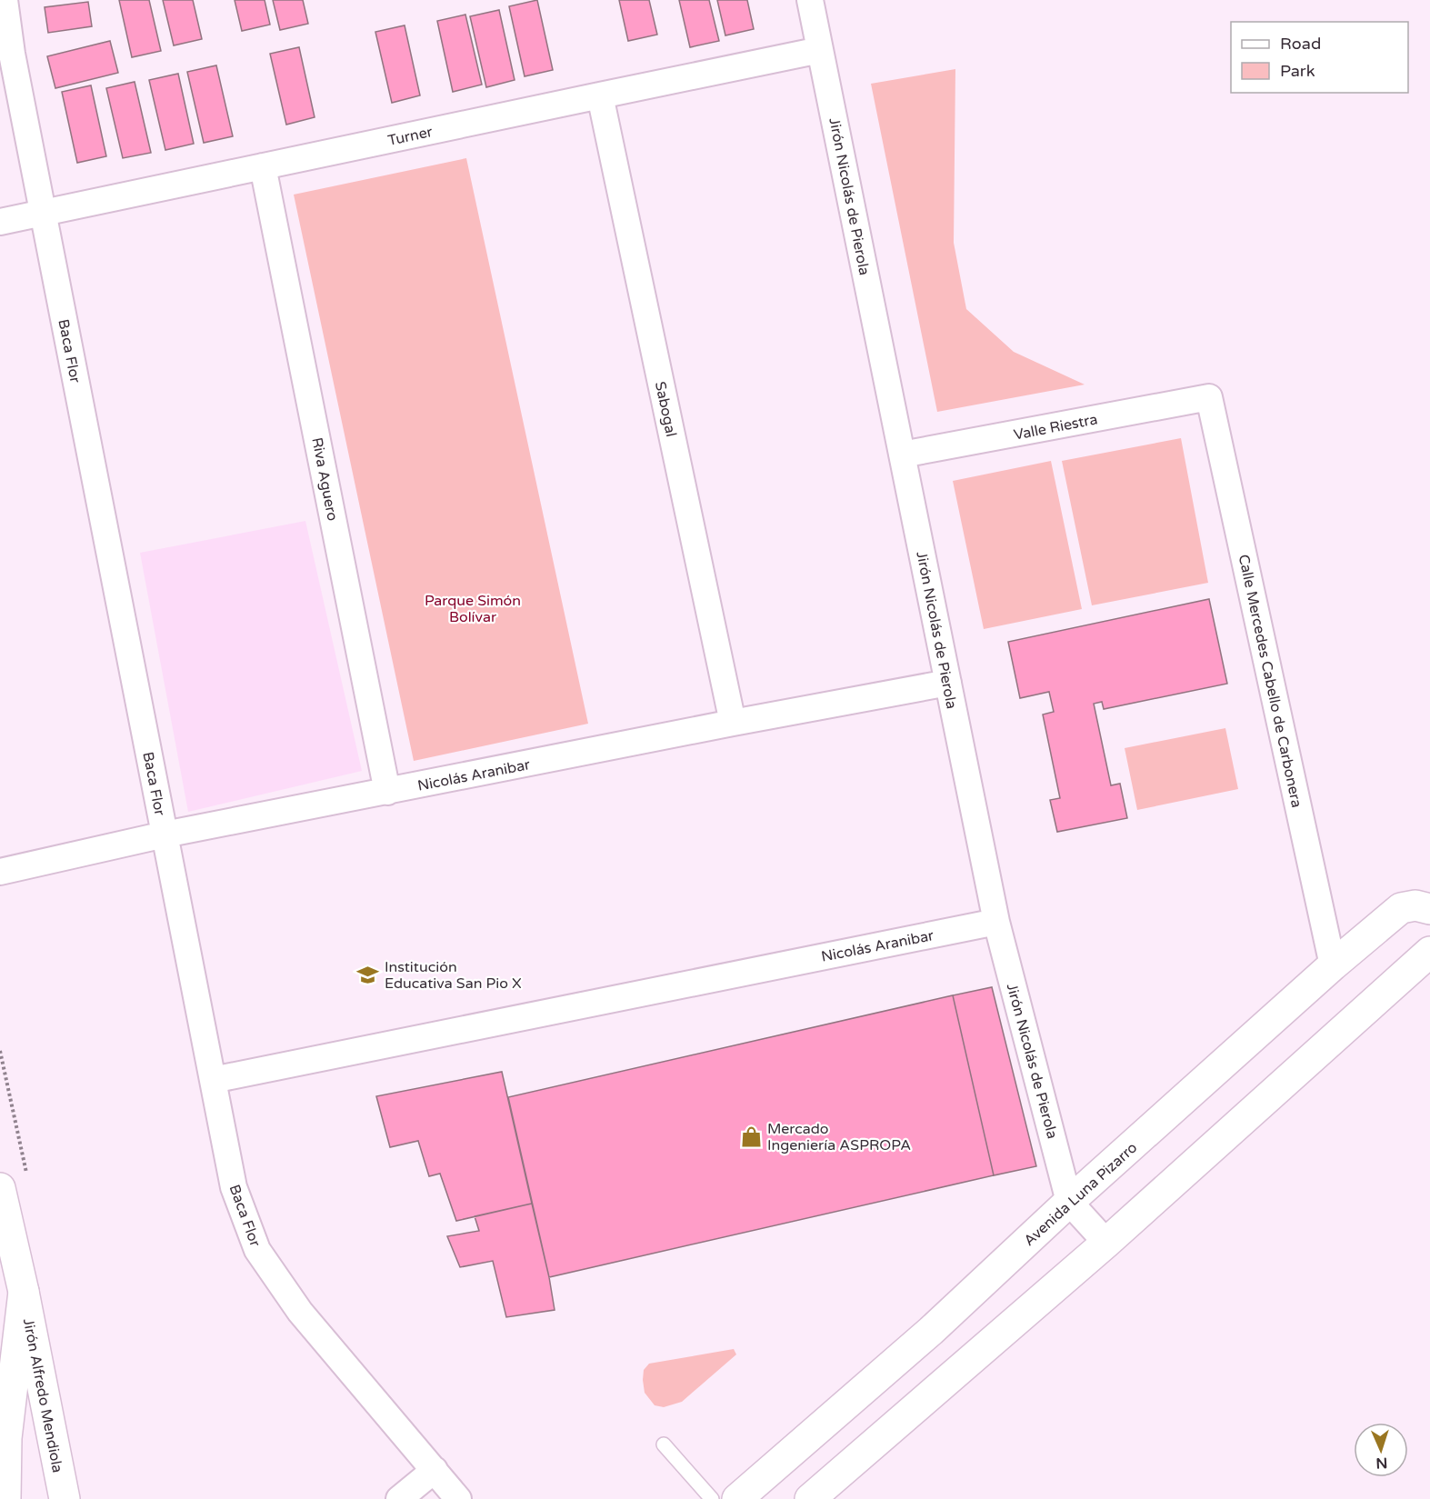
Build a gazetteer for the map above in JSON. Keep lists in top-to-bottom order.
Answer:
{
  "streets": {
    "main road": ["Avenida Luna Pizarro", "Jirón Alfredo Mendiola"],
    "street": [
      "Turner",
      "Jirón Nicolás de Pierola",
      "Baca Flor",
      "Sabogal",
      "Valle Riestra",
      "Riva Aguero",
      "Calle Mercedes Cabello de Carbonera",
      "Nicolás Aranibar"
    ]
  },
  "crossings": [
    ["Turner", "Jirón Nicolás de Pierola"],
    ["Turner", "Baca Flor"],
    ["Turner", "Sabogal"],
    ["Turner", "Riva Aguero"],
    ["Jirón Nicolás de Pierola", "Valle Riestra"],
    ["Jirón Nicolás de Pierola", "Nicolás Aranibar"],
    ["Jirón Nicolás de Pierola", "Avenida Luna Pizarro"],
    ["Baca Flor", "Nicolás Aranibar"],
    ["Sabogal", "Nicolás Aranibar"],
    ["Valle Riestra", "Calle Mercedes Cabello de Carbonera"],
    ["Riva Aguero", "Nicolás Aranibar"],
    ["Calle Mercedes Cabello de Carbonera", "Avenida Luna Pizarro"]
  ],
  "parks": ["Parque Simón Bolívar"],
  "places": {
    "school or university": ["Institución Educativa San Pio X"],
    "shop": ["Mercado Ingeniería ASPROPA"]
  },
  "legend": ["Road", "Park"],
  "north": "bottom"
}
